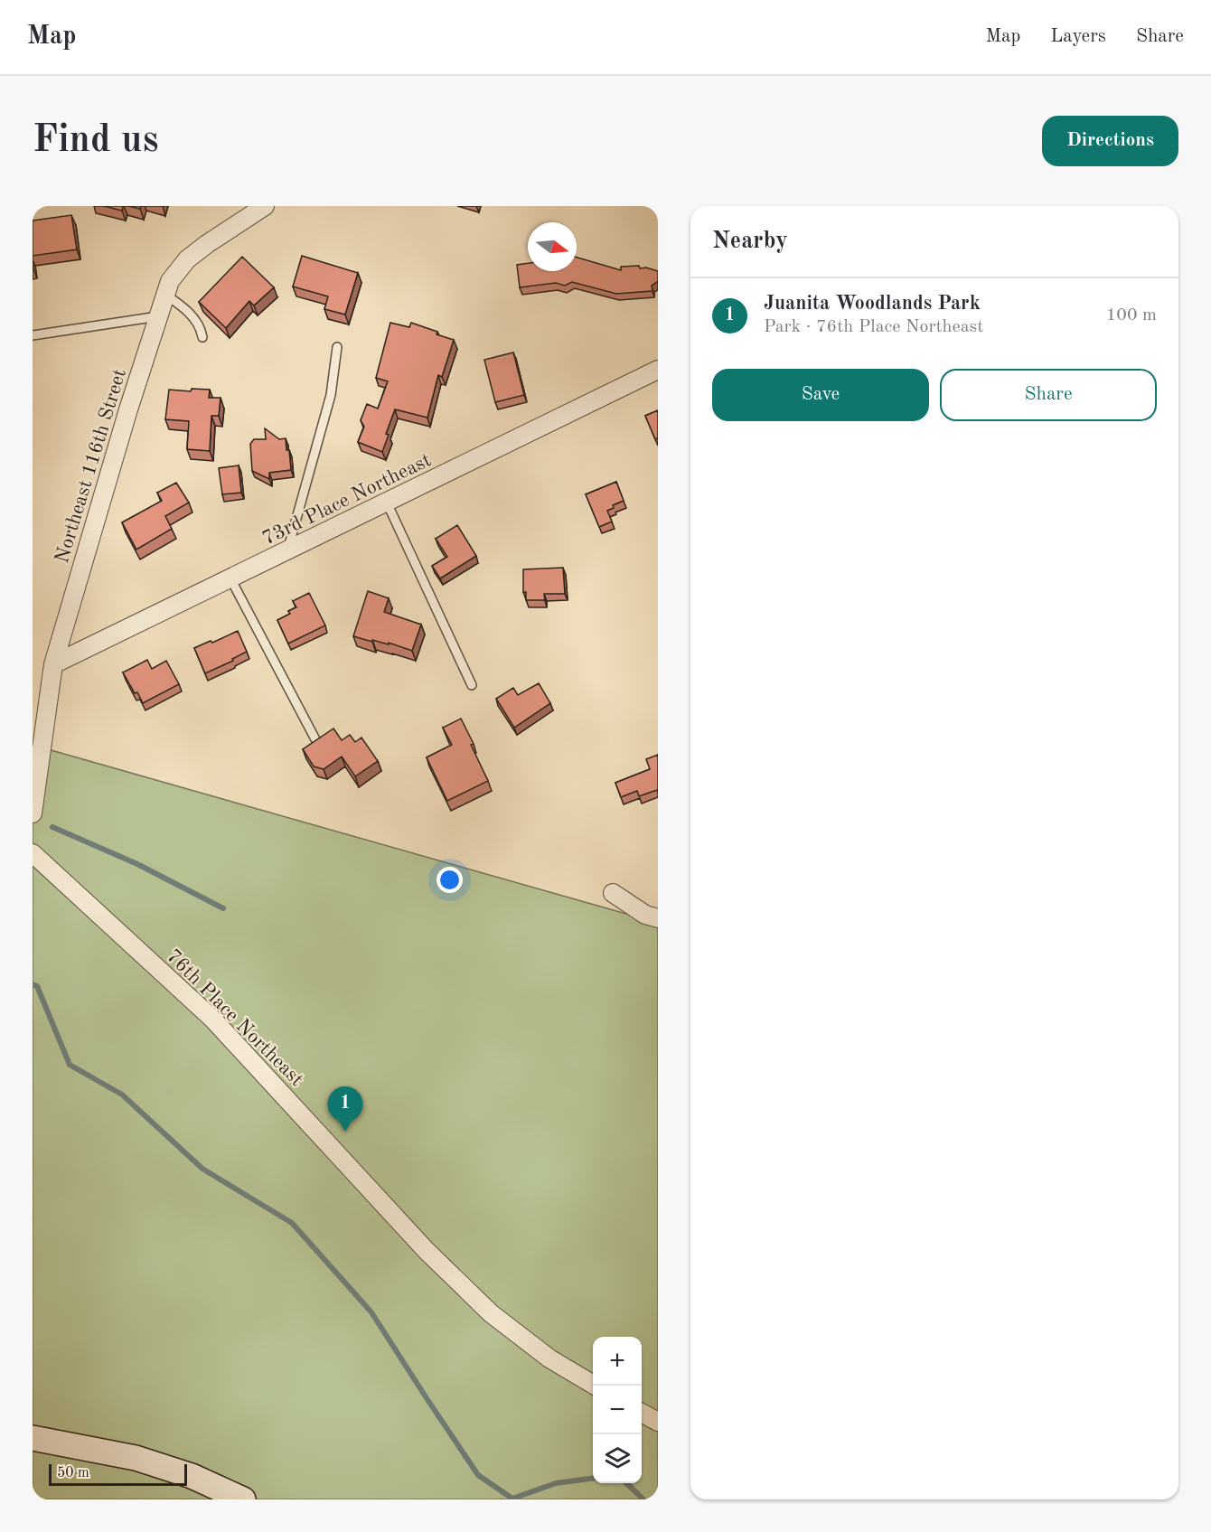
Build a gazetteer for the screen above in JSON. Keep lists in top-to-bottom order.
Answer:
{
  "streets": {
    "street": ["Northeast 116th Street", "73rd Place Northeast", "76th Place Northeast"]
  },
  "crossings": [
    ["Northeast 116th Street", "73rd Place Northeast"]
  ],
  "scale_bar": "50 m",
  "north": "right",
  "page": {
    "header": "Map",
    "nav": ["Map", "Layers", "Share"],
    "buttons": [
      "Directions",
      ["Save", "Share"]
    ],
    "title": "Find us",
    "heading": "Nearby",
    "list": [
      {
        "mark": "1",
        "name": "Juanita Woodlands Park",
        "note": "Park · 76th Place Northeast",
        "value": "100 m"
      }
    ],
    "pins": "1",
    "map_buttons": ["+", "−"],
    "scale": "50 m"
  }
}
